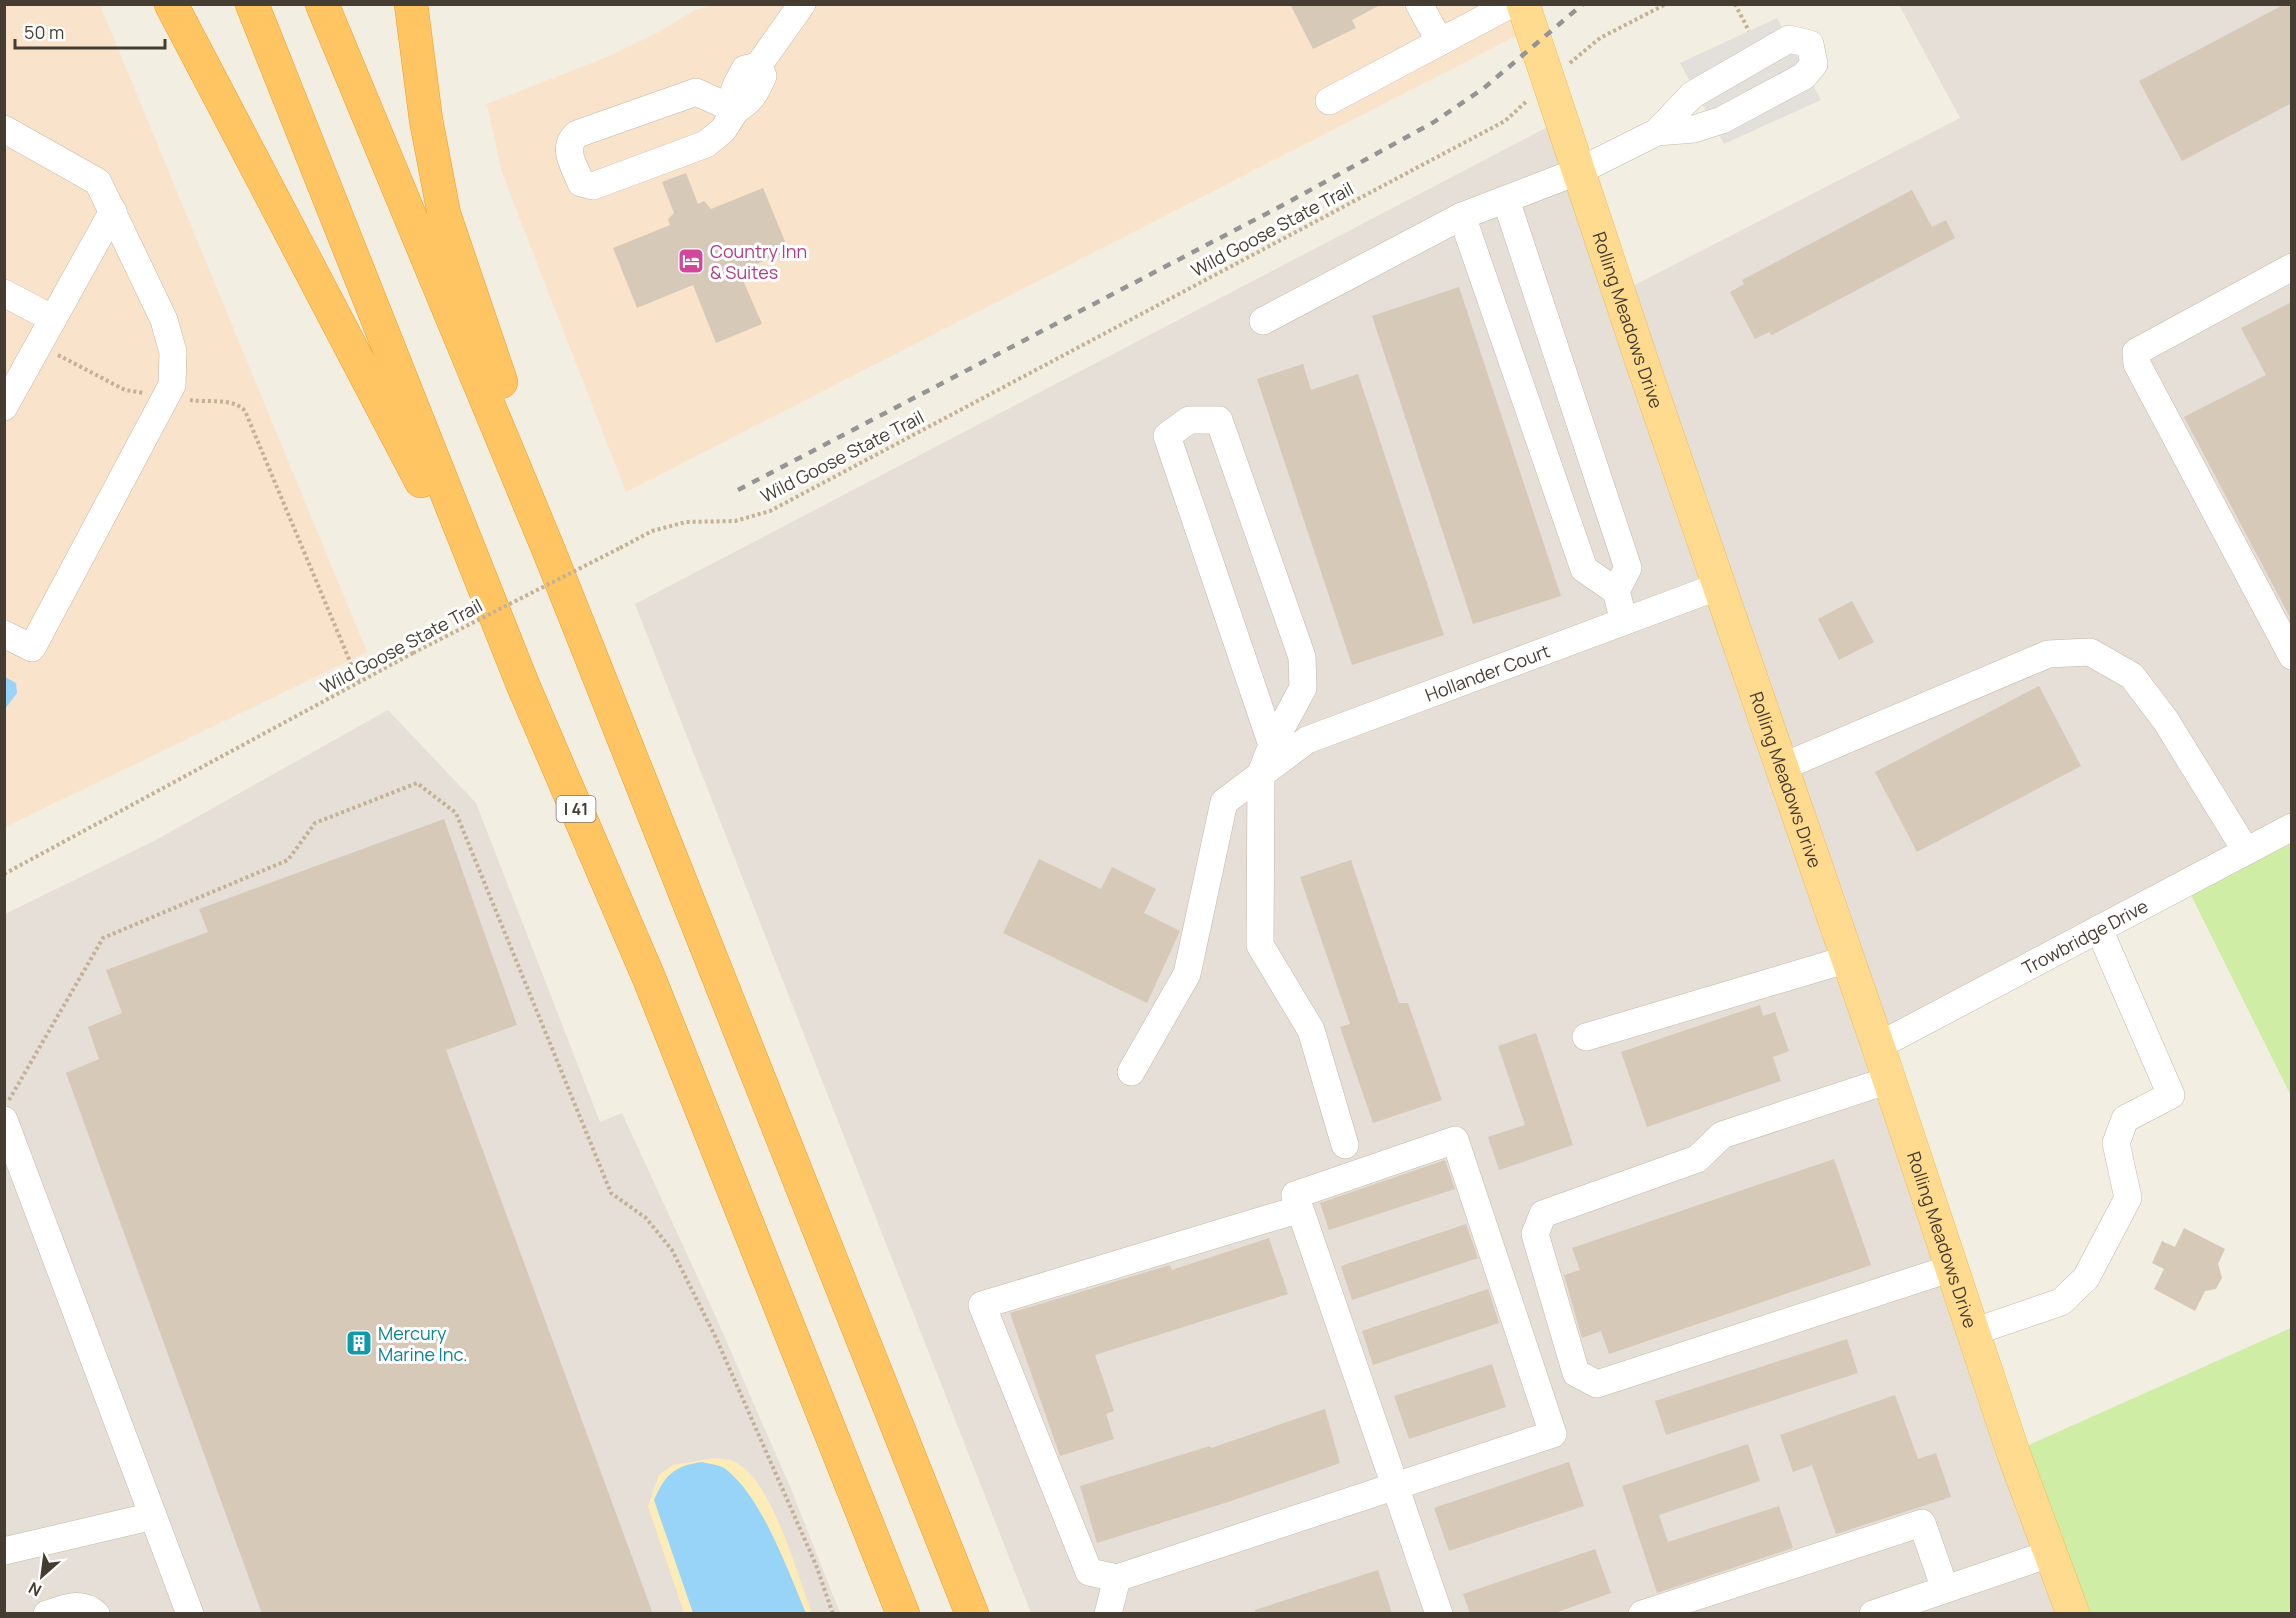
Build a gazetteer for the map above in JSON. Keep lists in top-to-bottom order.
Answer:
{
  "streets": {
    "highway": ["I 41"],
    "main road": ["Rolling Meadows Drive"],
    "street": ["Hollander Court", "Trowbridge Drive"],
    "path": ["Wild Goose State Trail"]
  },
  "crossings": [
    ["Wild Goose State Trail", "Rolling Meadows Drive"],
    ["Rolling Meadows Drive", "Hollander Court"],
    ["Rolling Meadows Drive", "Trowbridge Drive"]
  ],
  "places": {
    "hotel": ["Country Inn & Suites"],
    "building": ["Mercury Marine Inc."]
  },
  "scale_bar": "50 m",
  "north": "bottom left"
}
